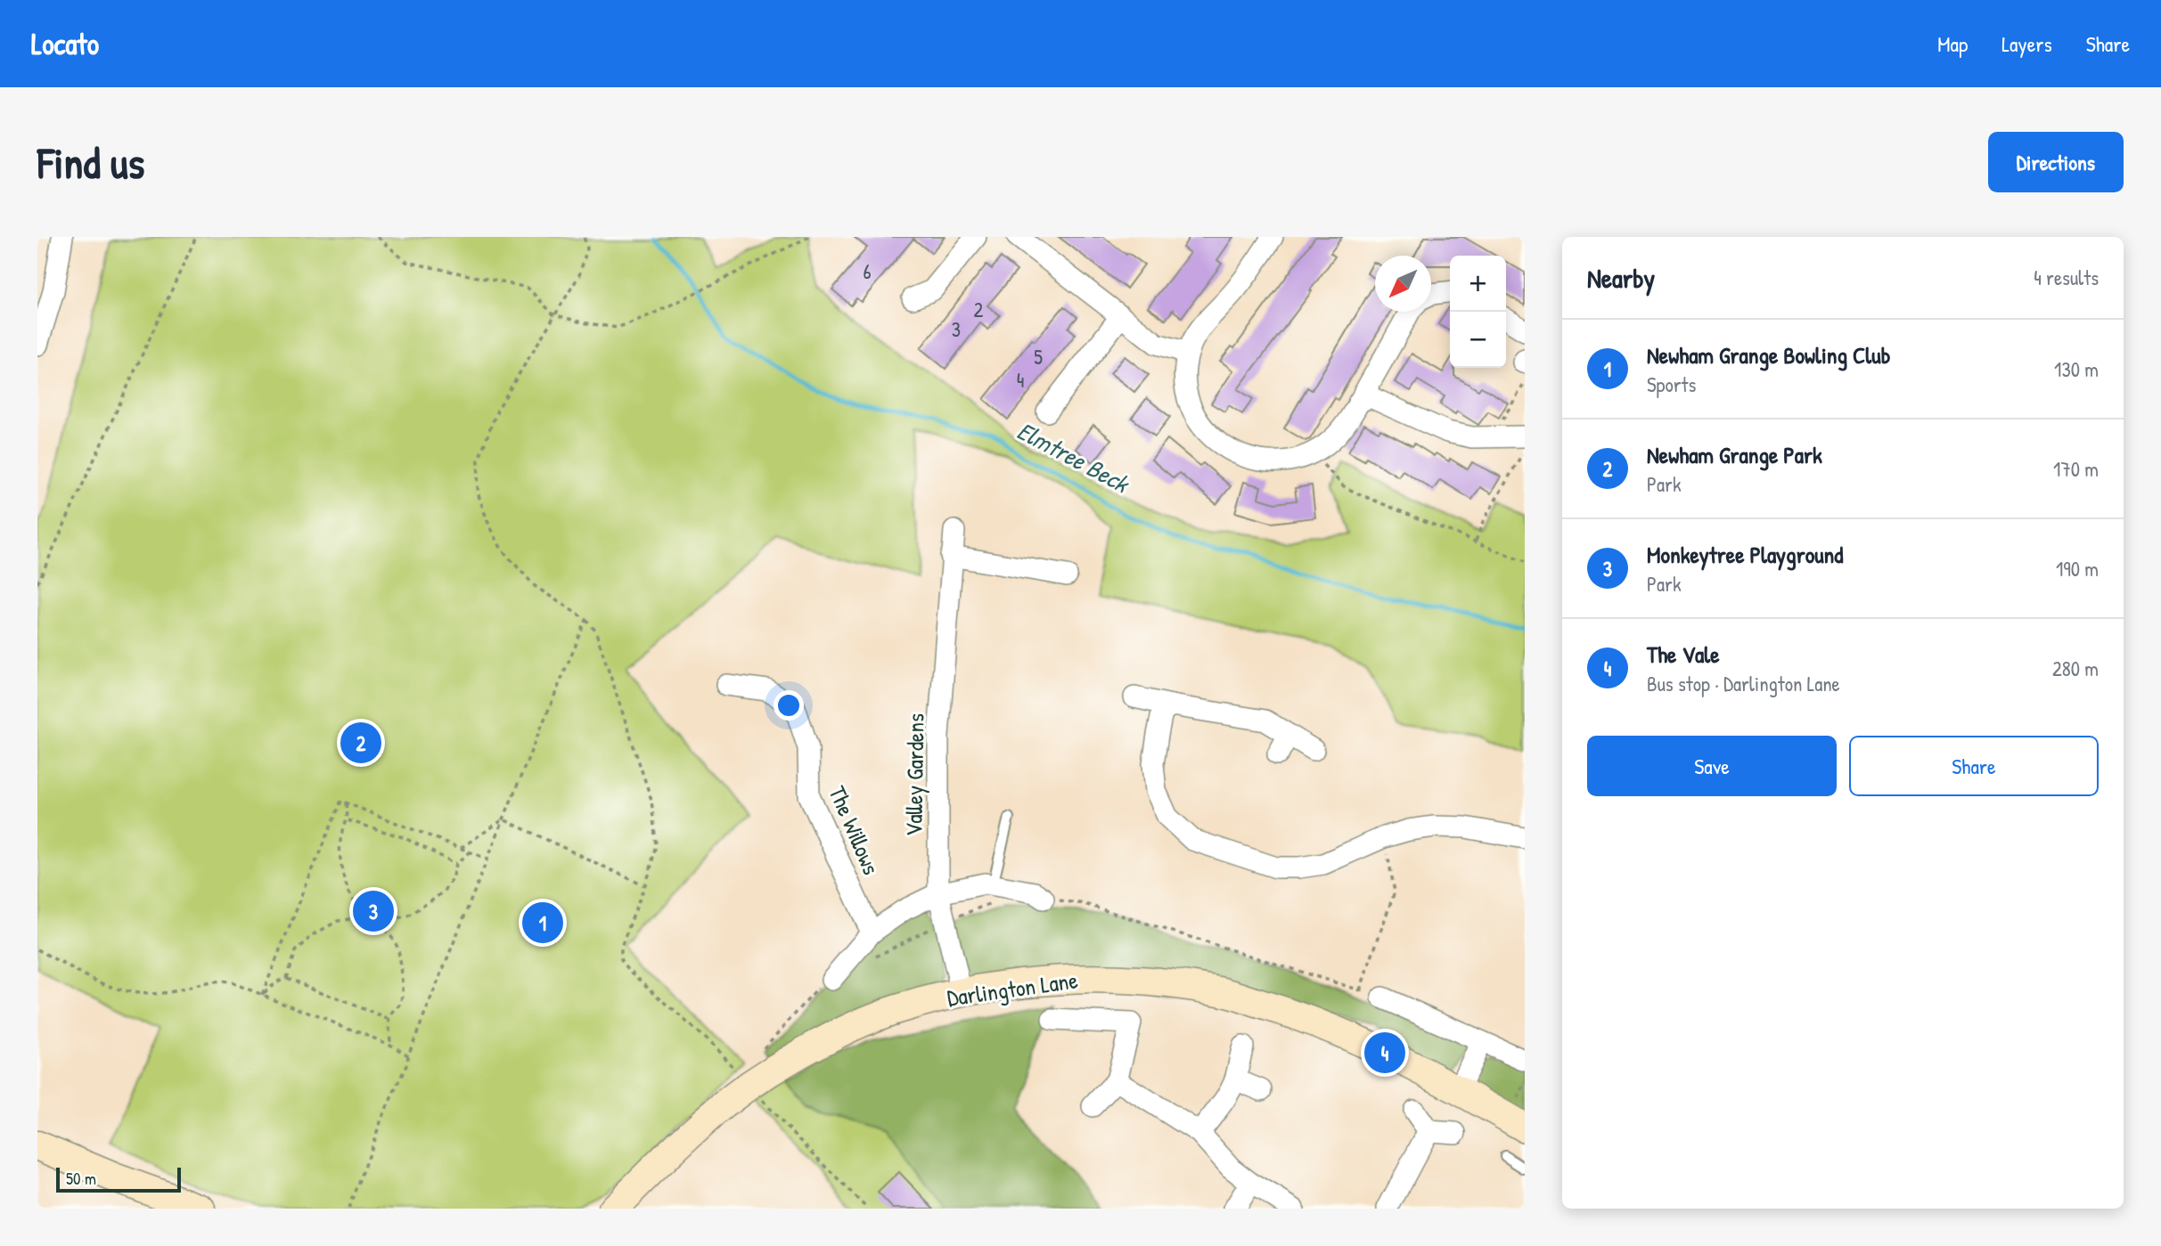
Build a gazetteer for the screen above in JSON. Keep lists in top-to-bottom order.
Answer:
{
  "streets": {
    "street": ["Valley Gardens", "The Willows", "Darlington Lane"]
  },
  "crossings": [
    ["Valley Gardens", "Darlington Lane"]
  ],
  "water": ["Elmtree Beck"],
  "house_numbers": [
    "6",
    "2",
    "3",
    "5",
    "4"
  ],
  "scale_bar": "50 m",
  "north": "bottom left",
  "page": {
    "header": "Locato",
    "nav": ["Map", "Layers", "Share"],
    "buttons": [
      "Directions",
      ["Save", "Share"]
    ],
    "title": "Find us",
    "heading": ["Nearby", "4 results"],
    "map_buttons": ["+", "−"],
    "list": [
      {
        "mark": "1",
        "name": "Newham Grange Bowling Club",
        "note": "Sports",
        "value": "130 m"
      },
      {
        "mark": "2",
        "name": "Newham Grange Park",
        "note": "Park",
        "value": "170 m"
      },
      {
        "mark": "3",
        "name": "Monkeytree Playground",
        "note": "Park",
        "value": "190 m"
      },
      {
        "mark": "4",
        "name": "The Vale",
        "note": "Bus stop · Darlington Lane",
        "value": "280 m"
      }
    ],
    "pins": [
      "2",
      "3",
      "1",
      "4"
    ],
    "scale": "50 m"
  }
}
